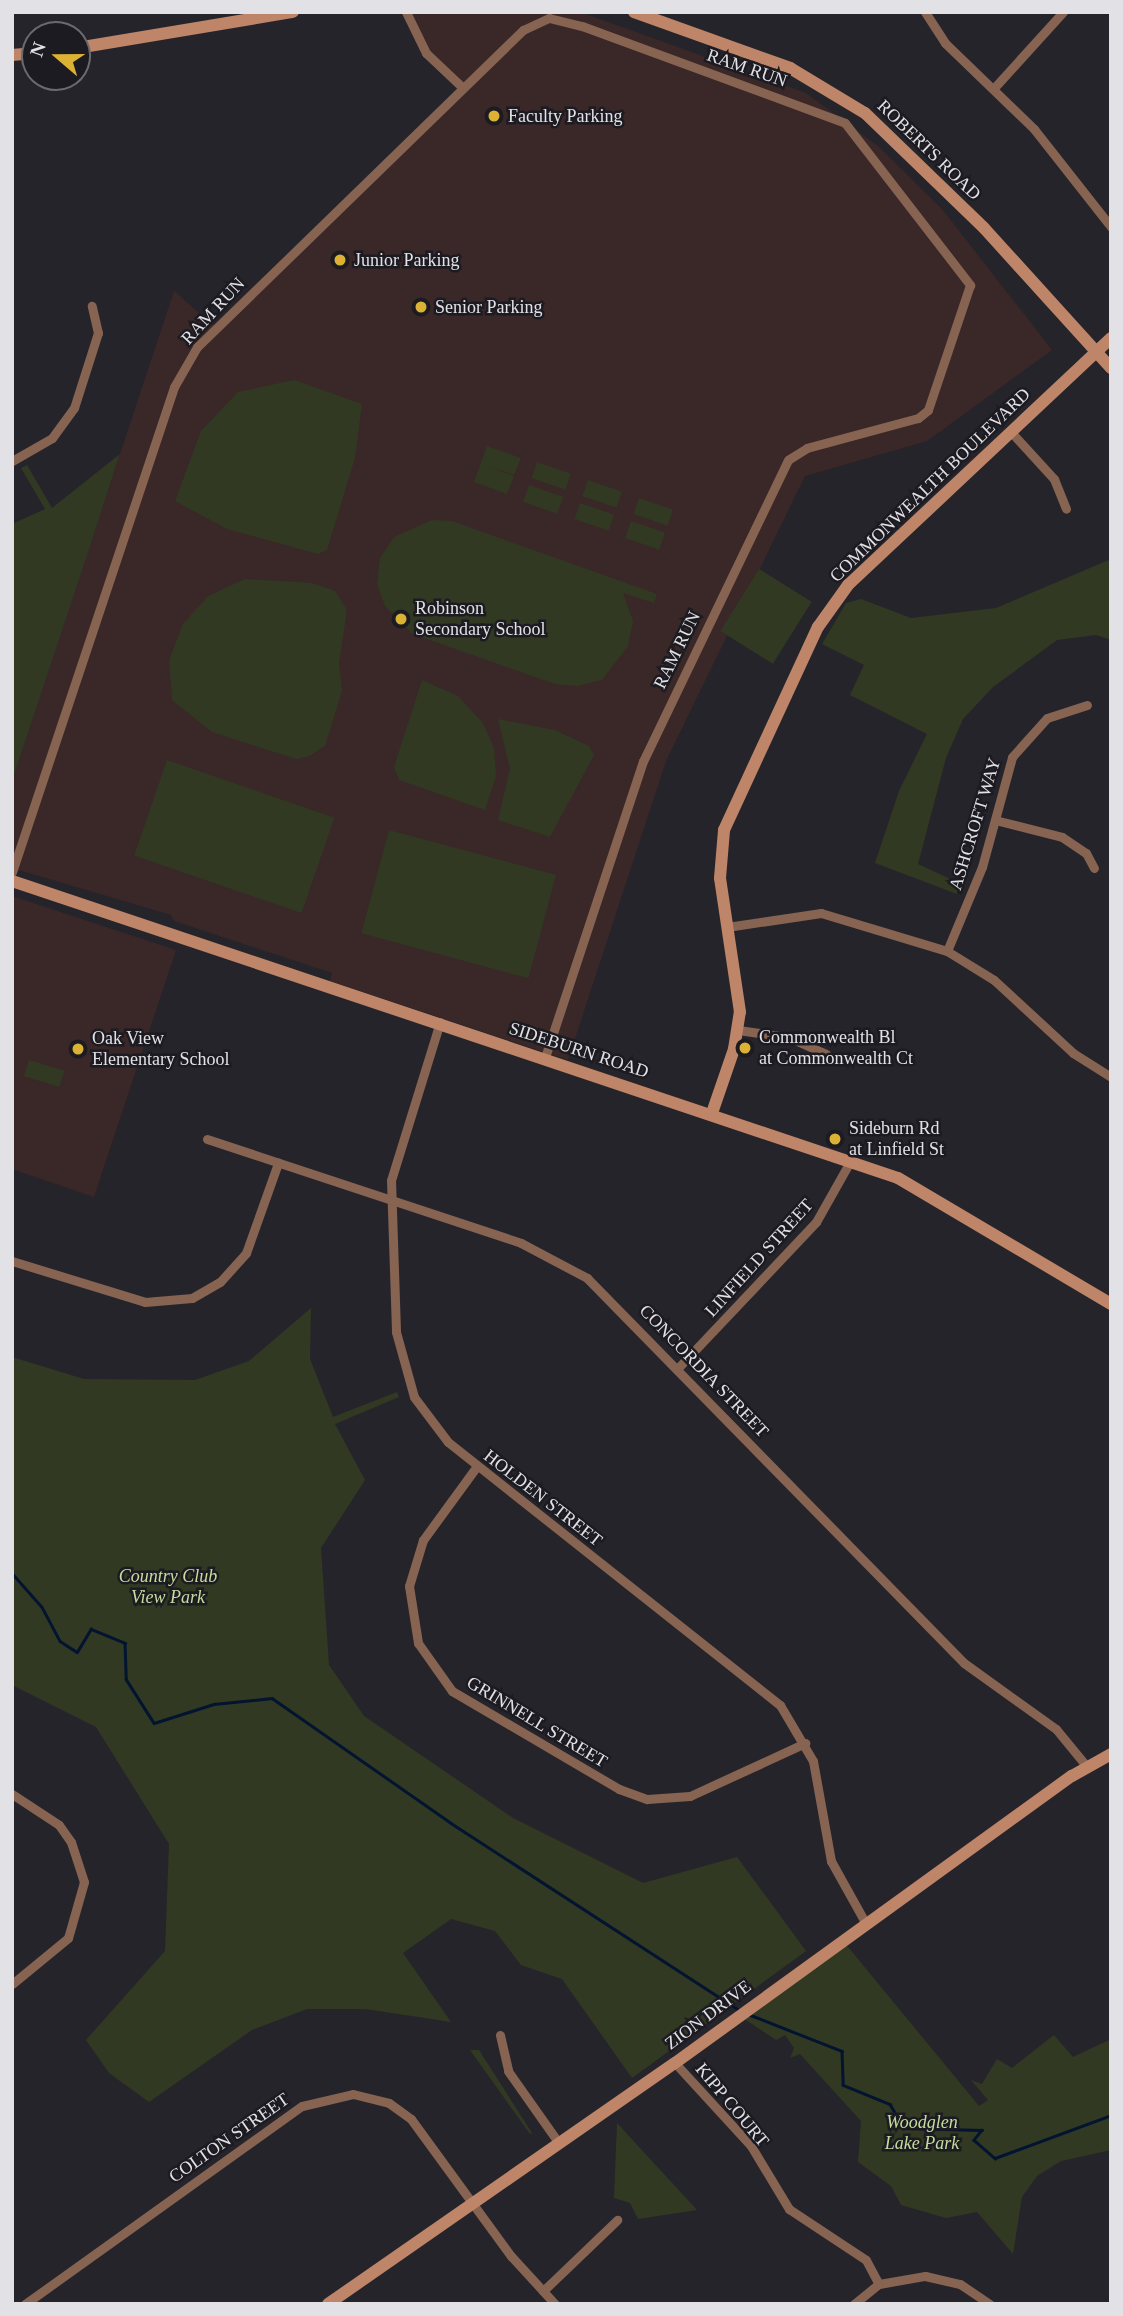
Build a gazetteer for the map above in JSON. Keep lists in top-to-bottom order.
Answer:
{
  "streets": {
    "street": [
      "RAM RUN",
      "ROBERTS ROAD",
      "COMMONWEALTH BOULEVARD",
      "ASHCROFT WAY",
      "SIDEBURN ROAD",
      "LINFIELD STREET",
      "CONCORDIA STREET",
      "HOLDEN STREET",
      "GRINNELL STREET",
      "ZION DRIVE",
      "KIPP COURT",
      "COLTON STREET"
    ]
  },
  "crossings": [
    ["RAM RUN", "SIDEBURN ROAD"],
    ["ROBERTS ROAD", "COMMONWEALTH BOULEVARD"],
    ["COMMONWEALTH BOULEVARD", "SIDEBURN ROAD"],
    ["SIDEBURN ROAD", "LINFIELD STREET"],
    ["SIDEBURN ROAD", "HOLDEN STREET"],
    ["LINFIELD STREET", "CONCORDIA STREET"],
    ["CONCORDIA STREET", "HOLDEN STREET"],
    ["CONCORDIA STREET", "ZION DRIVE"],
    ["HOLDEN STREET", "GRINNELL STREET"],
    ["HOLDEN STREET", "ZION DRIVE"],
    ["ZION DRIVE", "KIPP COURT"],
    ["ZION DRIVE", "COLTON STREET"]
  ],
  "parks": ["Country Club View Park", "Woodglen Lake Park"],
  "places": [
    "Faculty Parking",
    "Junior Parking",
    "Senior Parking",
    "Robinson Secondary School",
    "Commonwealth Bl at Commonwealth Ct",
    "Oak View Elementary School",
    "Sideburn Rd at Linfield St"
  ],
  "north": "left"
}
